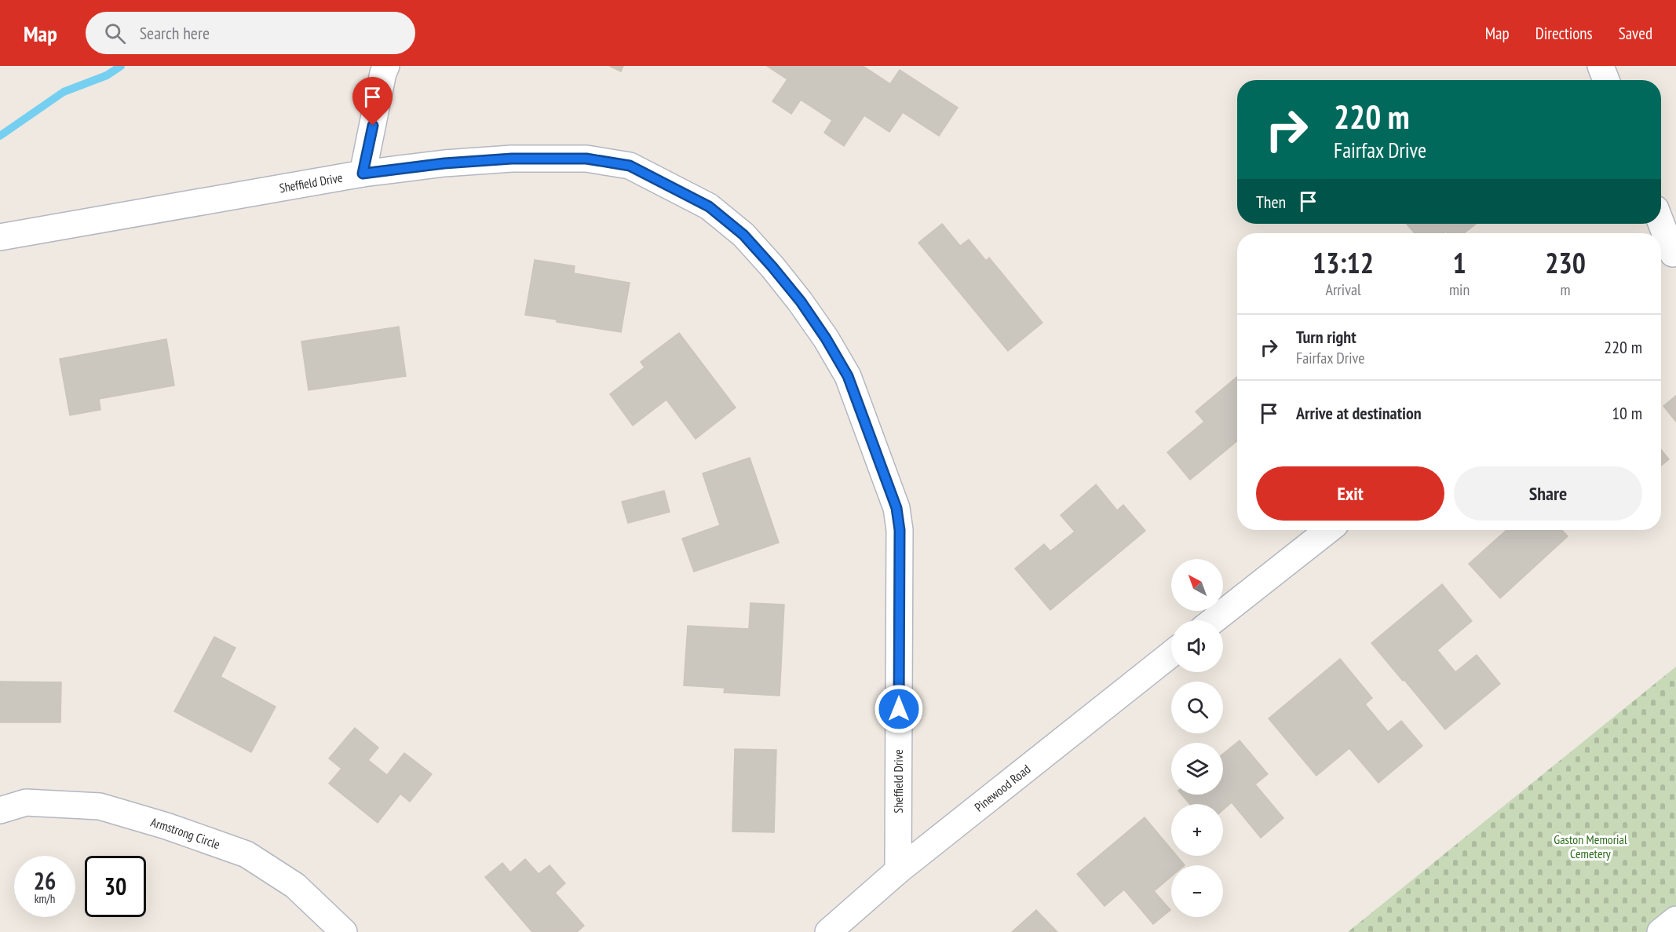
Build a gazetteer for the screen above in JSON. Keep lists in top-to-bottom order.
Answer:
{
  "streets": {
    "street": ["Sheffield Drive", "Pinewood Road", "Armstrong Circle"]
  },
  "crossings": [
    ["Sheffield Drive", "Pinewood Road"]
  ],
  "parks": ["Gaston Memorial Cemetery"],
  "north": "top left",
  "page": {
    "header": "Map",
    "search": "Search here",
    "nav": ["Map", "Directions", "Saved"],
    "turn": ["220 m", "Fairfax Drive"],
    "then": "Then",
    "eta": [
      "13:12",
      "Arrival",
      "1",
      "min",
      "230",
      "m"
    ],
    "list": [
      {
        "name": "Turn right",
        "note": "Fairfax Drive",
        "value": "220 m"
      },
      {
        "name": "Arrive at destination",
        "value": "10 m"
      }
    ],
    "buttons": ["Exit", "Share"],
    "map_buttons": ["+", "−"],
    "speed": "26 km/h",
    "limit": "30"
  }
}
